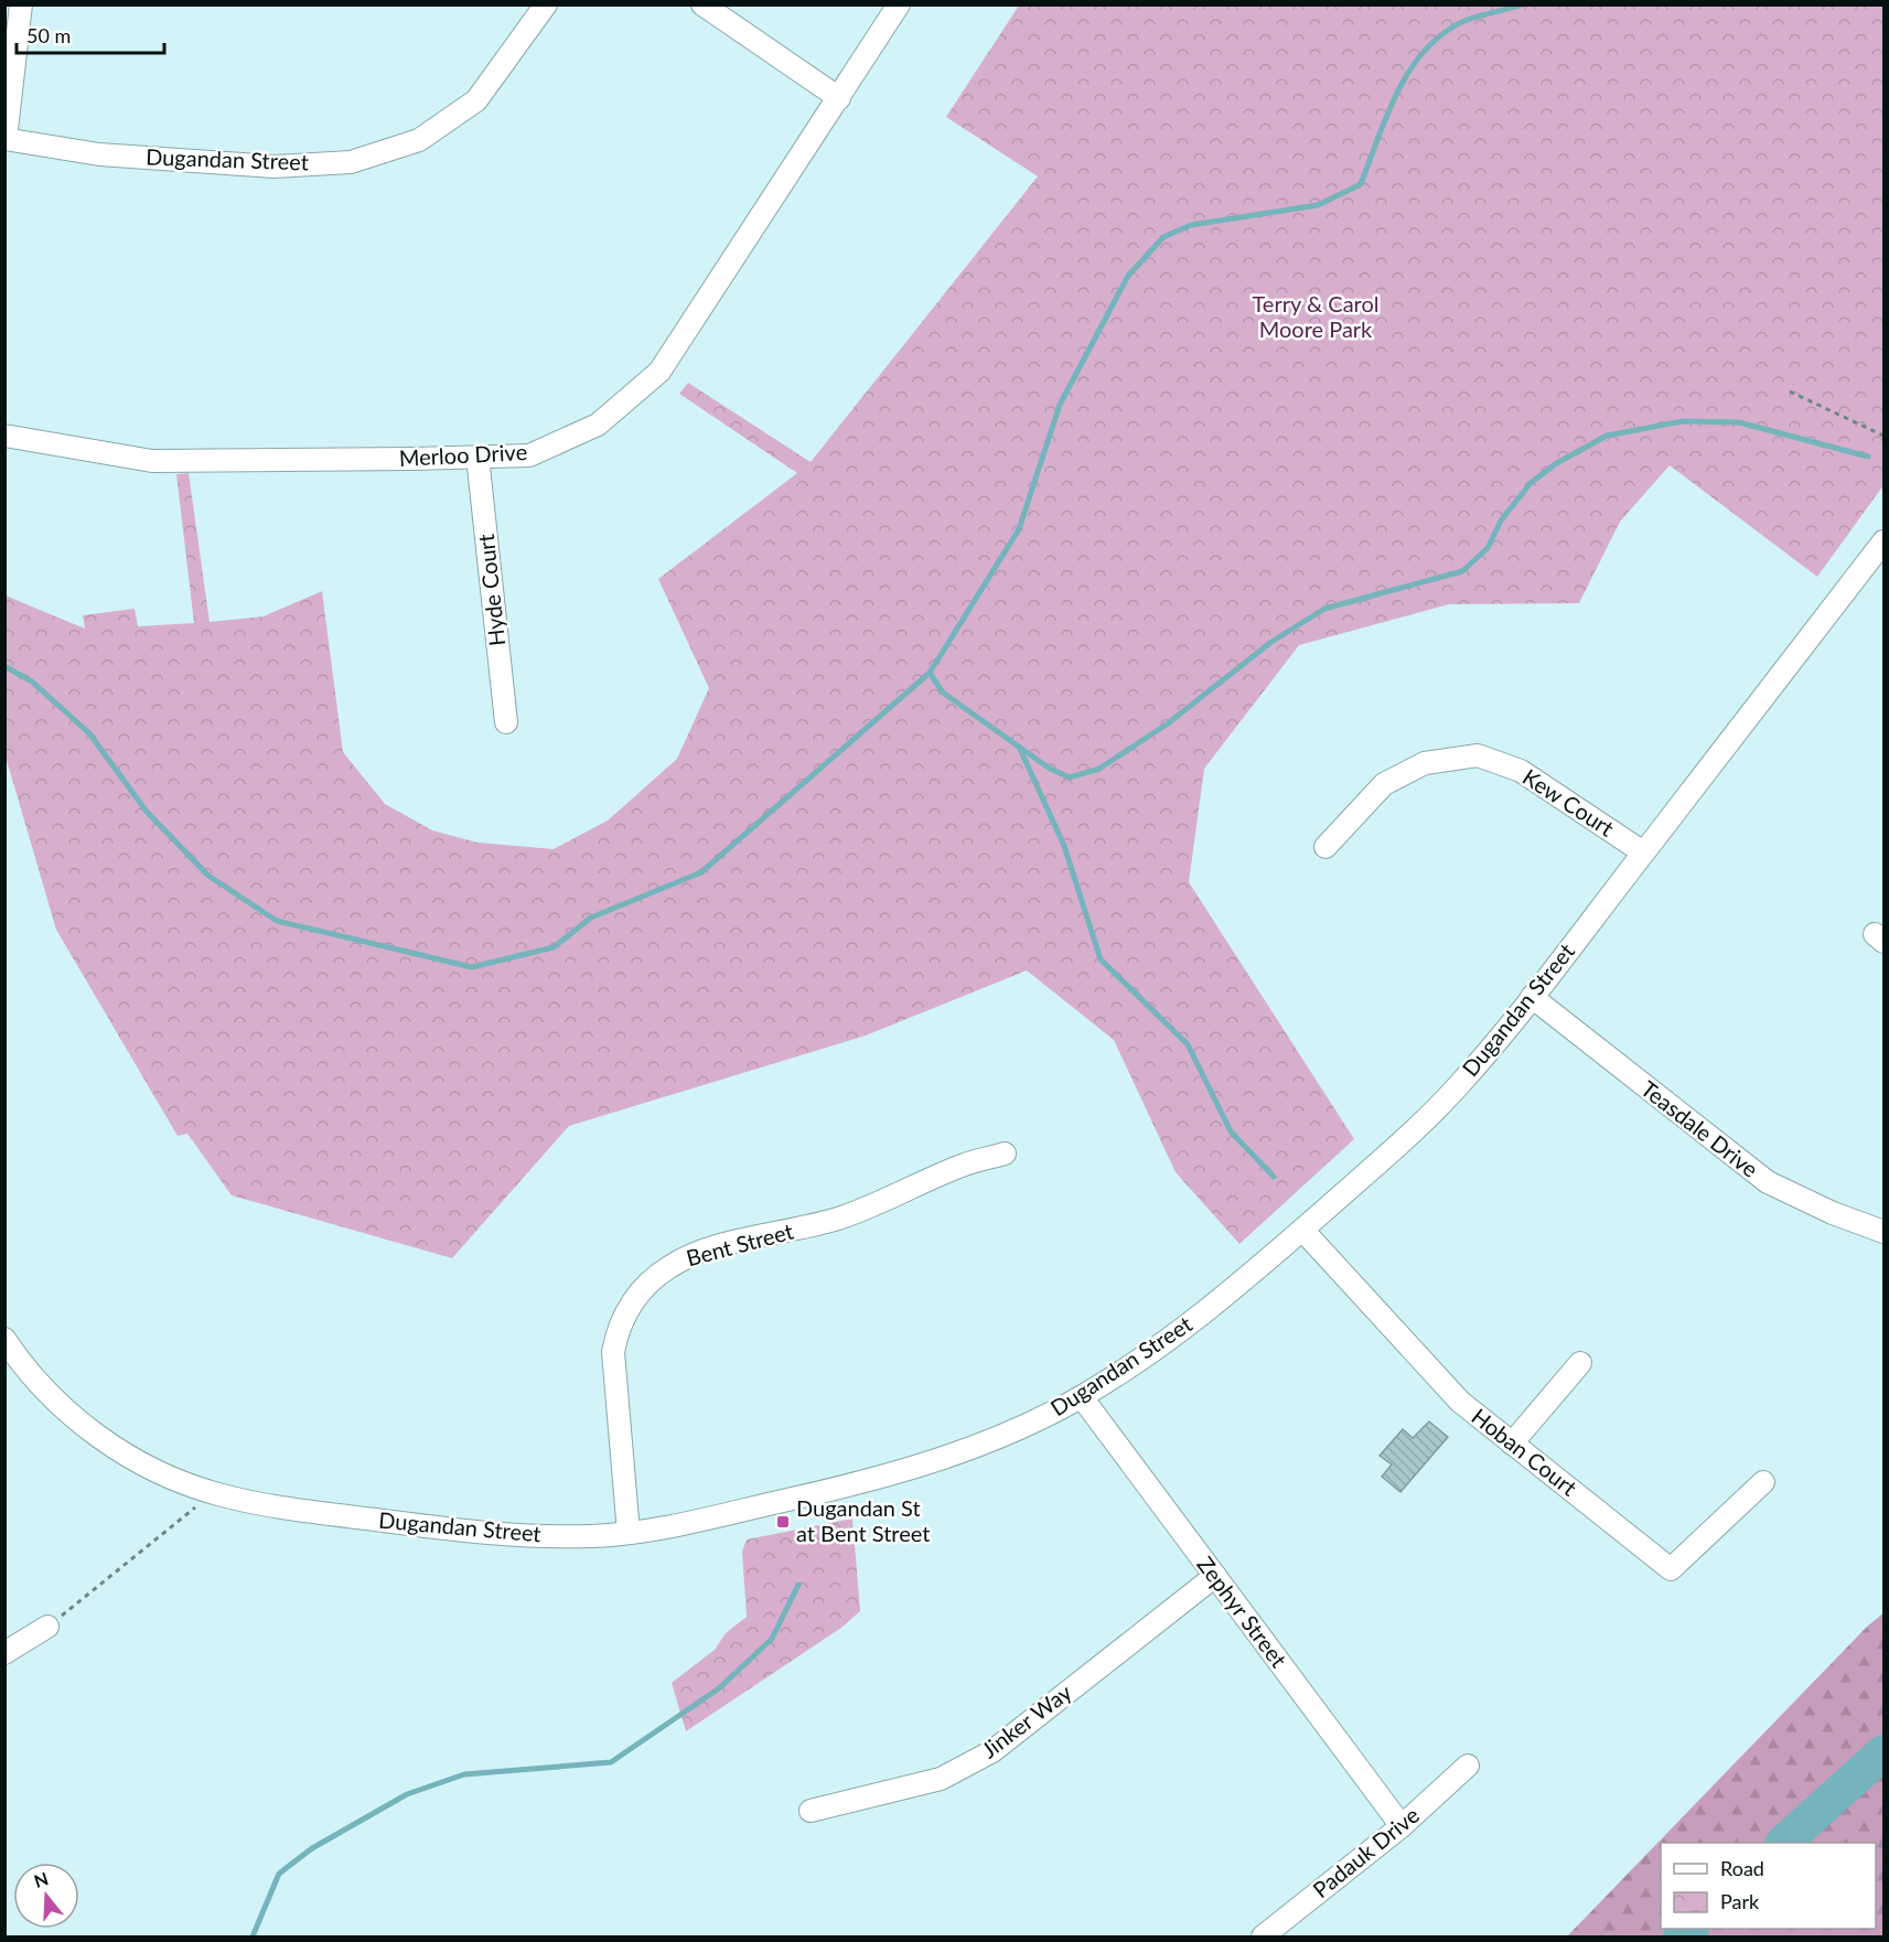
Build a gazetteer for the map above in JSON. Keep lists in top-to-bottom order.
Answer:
{
  "streets": {
    "street": [
      "Dugandan Street",
      "Merloo Drive",
      "Hyde Court",
      "Kew Court",
      "Teasdale Drive",
      "Bent Street",
      "Hoban Court",
      "Zephyr Street",
      "Jinker Way",
      "Padauk Drive"
    ]
  },
  "crossings": [
    ["Dugandan Street", "Kew Court"],
    ["Dugandan Street", "Teasdale Drive"],
    ["Dugandan Street", "Bent Street"],
    ["Dugandan Street", "Hoban Court"],
    ["Dugandan Street", "Zephyr Street"],
    ["Merloo Drive", "Hyde Court"],
    ["Zephyr Street", "Jinker Way"],
    ["Zephyr Street", "Padauk Drive"]
  ],
  "parks": ["Terry & Carol Moore Park"],
  "places": {
    "transit": ["Dugandan St at Bent Street"]
  },
  "legend": ["Road", "Park"],
  "scale_bar": "50 m",
  "north": "top"
}
